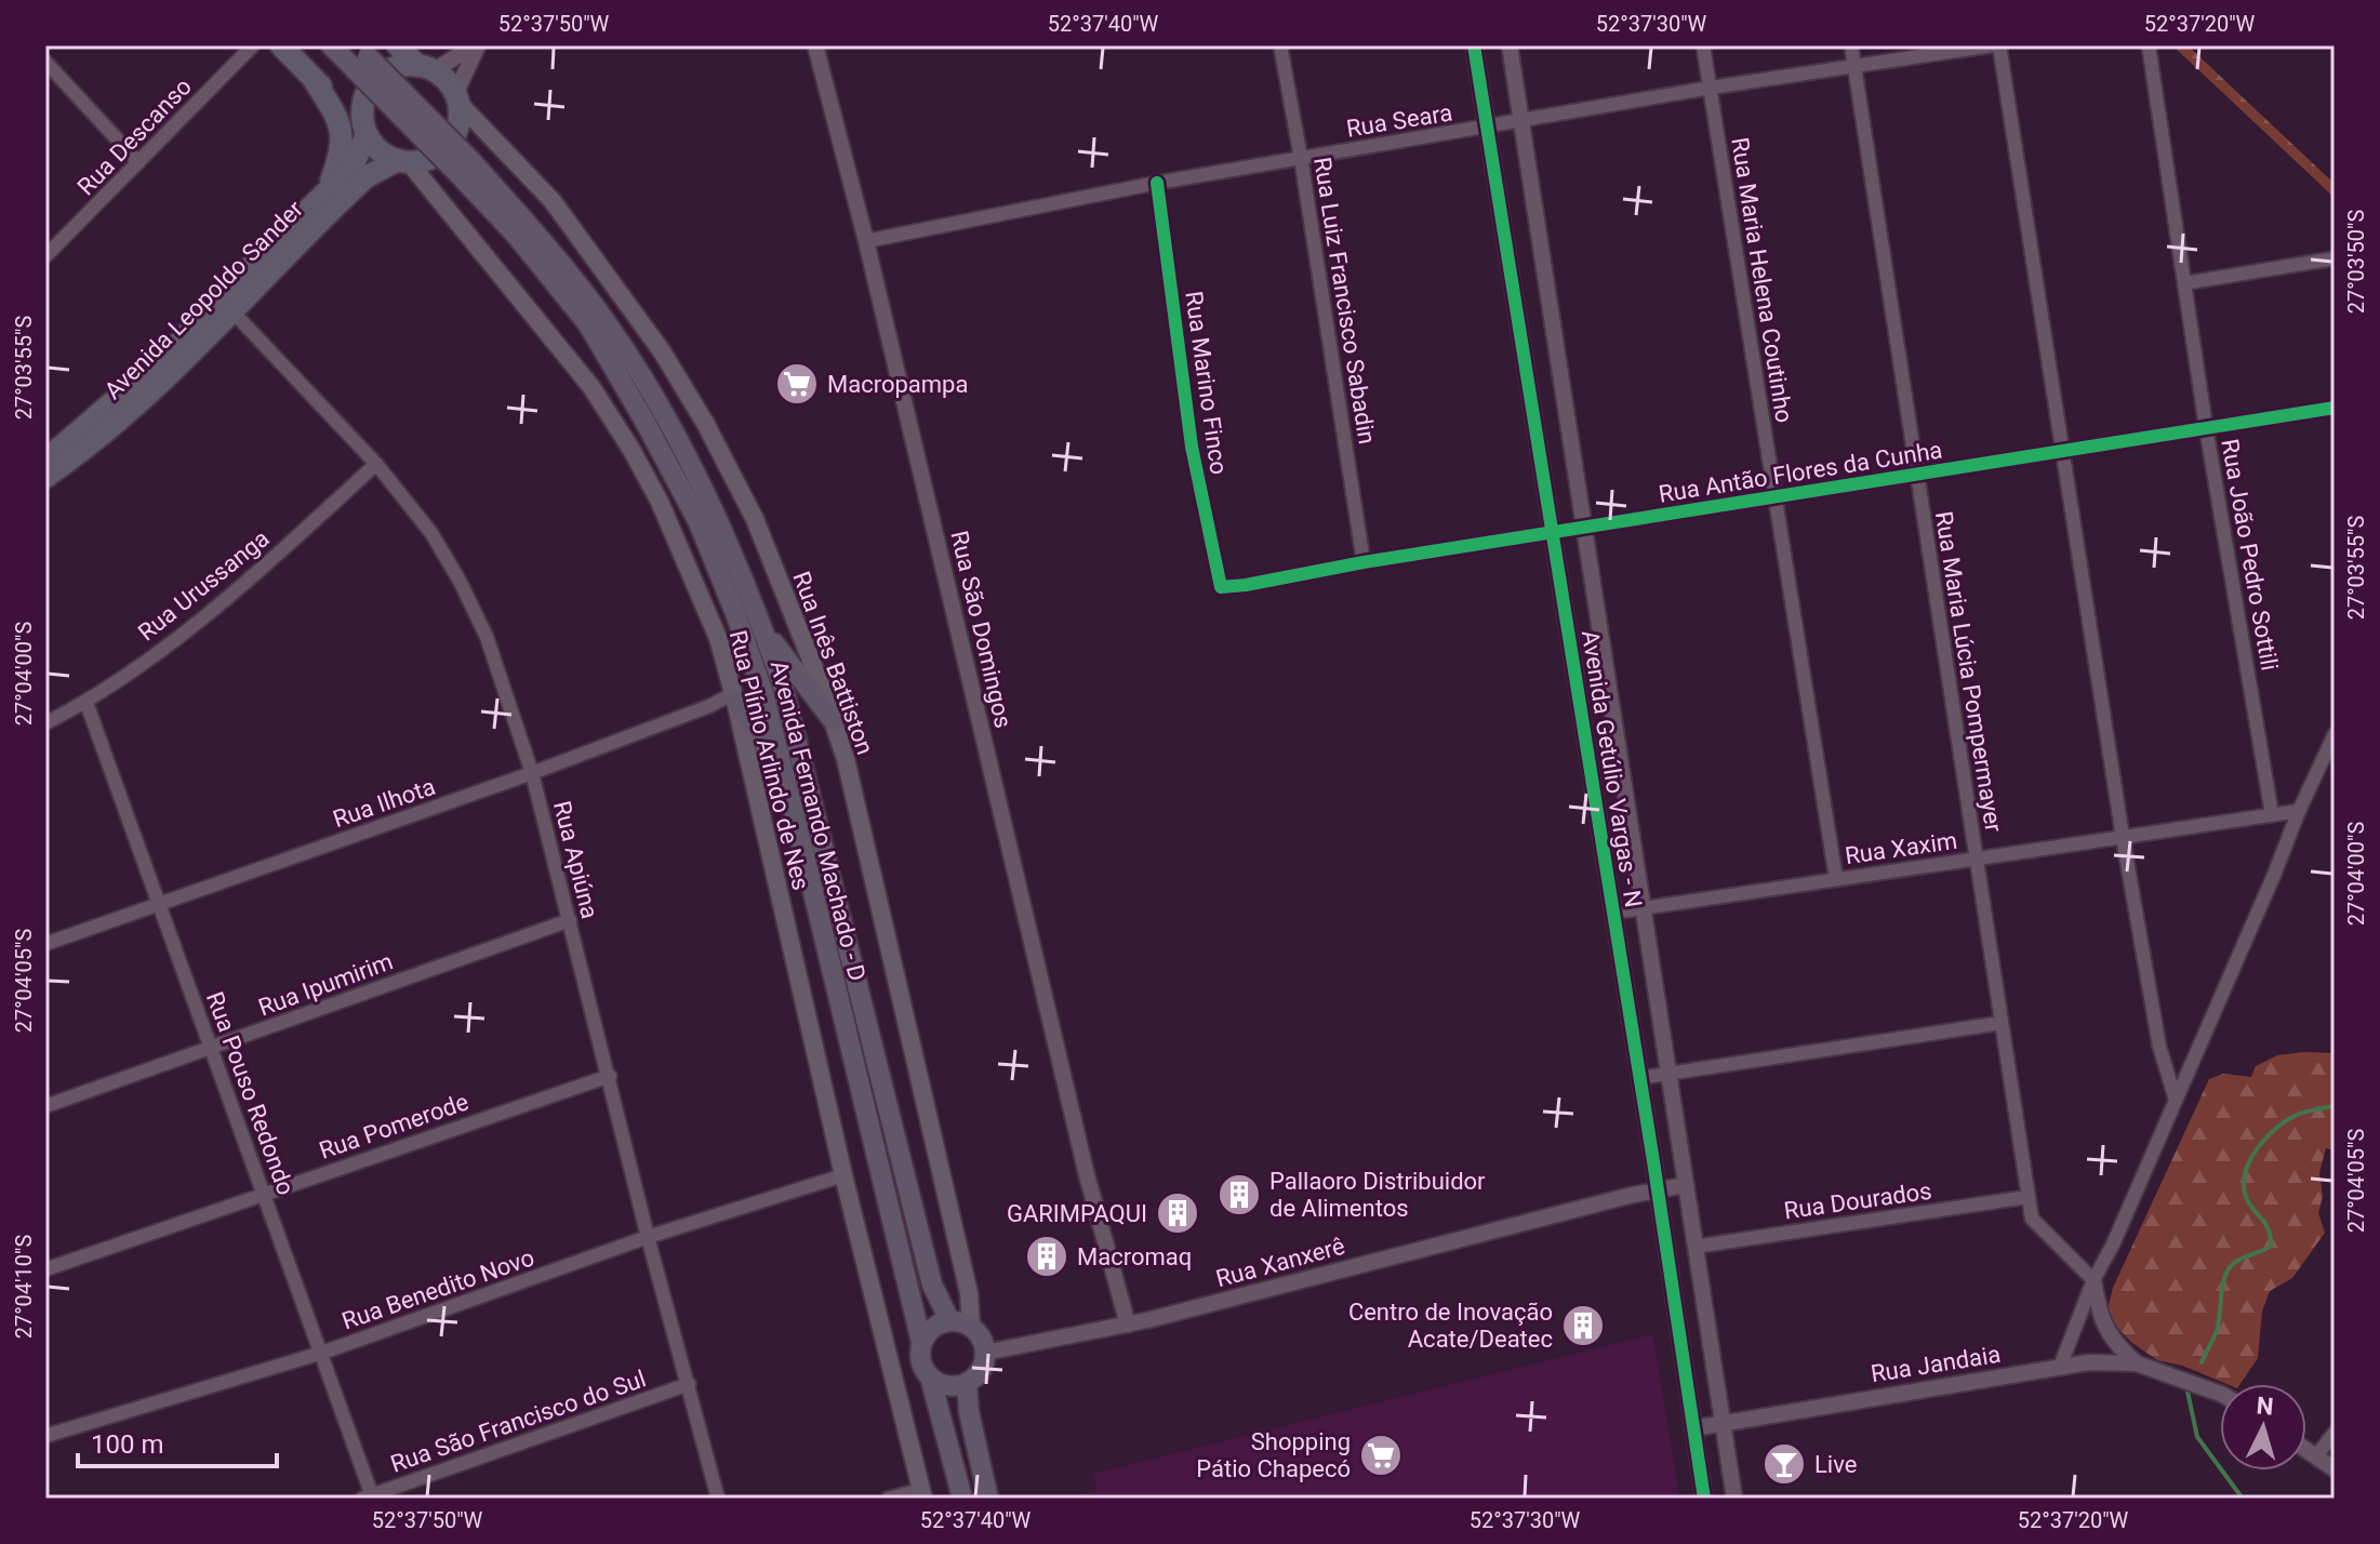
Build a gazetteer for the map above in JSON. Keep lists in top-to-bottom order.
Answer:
{
  "streets": {
    "highway": ["Avenida Leopoldo Sander"],
    "main road": ["Rua Inês Battiston", "Rua Plínio Arlindo de Nes", "Avenida Fernando Machado - D"],
    "street": [
      "Rua Seara",
      "Rua Descanso",
      "Rua Maria Helena Coutinho",
      "Rua Luiz Francisco Sabadin",
      "Rua Marino Finco",
      "Rua Antão Flores da Cunha",
      "Rua João Pedro Sottili",
      "Rua Urussanga",
      "Rua São Domingos",
      "Rua Maria Lúcia Pompermayer",
      "Avenida Getúlio Vargas - N",
      "Rua Ilhota",
      "Rua Xaxim",
      "Rua Apiúna",
      "Rua Ipumirim",
      "Rua Pouso Redondo",
      "Rua Pomerode",
      "Rua Dourados",
      "Rua Xanxerê",
      "Rua Benedito Novo",
      "Rua Jandaia",
      "Rua São Francisco do Sul"
    ]
  },
  "crossings": [
    ["Rua Seara", "Rua Maria Helena Coutinho"],
    ["Rua Seara", "Rua Luiz Francisco Sabadin"],
    ["Rua Seara", "Rua Marino Finco"],
    ["Rua Seara", "Rua São Domingos"],
    ["Rua Seara", "Rua Maria Lúcia Pompermayer"],
    ["Rua Seara", "Avenida Getúlio Vargas - N"],
    ["Rua Maria Helena Coutinho", "Rua Antão Flores da Cunha"],
    ["Rua Maria Helena Coutinho", "Rua Xaxim"],
    ["Avenida Leopoldo Sander", "Rua Inês Battiston"],
    ["Avenida Leopoldo Sander", "Rua Plínio Arlindo de Nes"],
    ["Avenida Leopoldo Sander", "Rua Apiúna"],
    ["Rua Luiz Francisco Sabadin", "Rua Antão Flores da Cunha"],
    ["Rua Marino Finco", "Rua Antão Flores da Cunha"],
    ["Rua Antão Flores da Cunha", "Rua João Pedro Sottili"],
    ["Rua Antão Flores da Cunha", "Rua Maria Lúcia Pompermayer"],
    ["Rua Antão Flores da Cunha", "Avenida Getúlio Vargas - N"],
    ["Rua João Pedro Sottili", "Rua Xaxim"],
    ["Rua Urussanga", "Rua Apiúna"],
    ["Rua Urussanga", "Rua Pouso Redondo"],
    ["Rua São Domingos", "Rua Xanxerê"],
    ["Rua Inês Battiston", "Rua Plínio Arlindo de Nes"],
    ["Rua Inês Battiston", "Avenida Fernando Machado - D"],
    ["Rua Inês Battiston", "Rua Xanxerê"],
    ["Rua Maria Lúcia Pompermayer", "Rua Xaxim"],
    ["Rua Maria Lúcia Pompermayer", "Rua Dourados"],
    ["Rua Plínio Arlindo de Nes", "Rua Ilhota"],
    ["Rua Plínio Arlindo de Nes", "Rua Benedito Novo"],
    ["Avenida Getúlio Vargas - N", "Rua Xaxim"],
    ["Avenida Getúlio Vargas - N", "Rua Dourados"],
    ["Avenida Getúlio Vargas - N", "Rua Xanxerê"],
    ["Avenida Getúlio Vargas - N", "Rua Jandaia"],
    ["Rua Ilhota", "Rua Apiúna"],
    ["Rua Ilhota", "Rua Pouso Redondo"],
    ["Avenida Fernando Machado - D", "Rua Xanxerê"],
    ["Rua Apiúna", "Rua Ipumirim"],
    ["Rua Apiúna", "Rua Pomerode"],
    ["Rua Apiúna", "Rua Benedito Novo"],
    ["Rua Apiúna", "Rua São Francisco do Sul"],
    ["Rua Ipumirim", "Rua Pouso Redondo"],
    ["Rua Pouso Redondo", "Rua Pomerode"],
    ["Rua Pouso Redondo", "Rua Benedito Novo"],
    ["Rua Pouso Redondo", "Rua São Francisco do Sul"]
  ],
  "places": {
    "supermarket": ["Macropampa", "Shopping Pátio Chapecó"],
    "building": [
      "Pallaoro Distribuidor de Alimentos",
      "GARIMPAQUI",
      "Macromaq",
      "Centro de Inovação Acate/Deatec"
    ],
    "bar": ["Live"]
  },
  "scale_bar": "100 m",
  "north": "top",
  "coordinates": [
    "52°37'50\"W",
    "52°37'40\"W",
    "52°37'30\"W",
    "52°37'20\"W",
    "27°03'50\"S",
    "27°03'55\"S",
    "27°04'00\"S",
    "27°04'05\"S",
    "27°04'10\"S"
  ]
}
